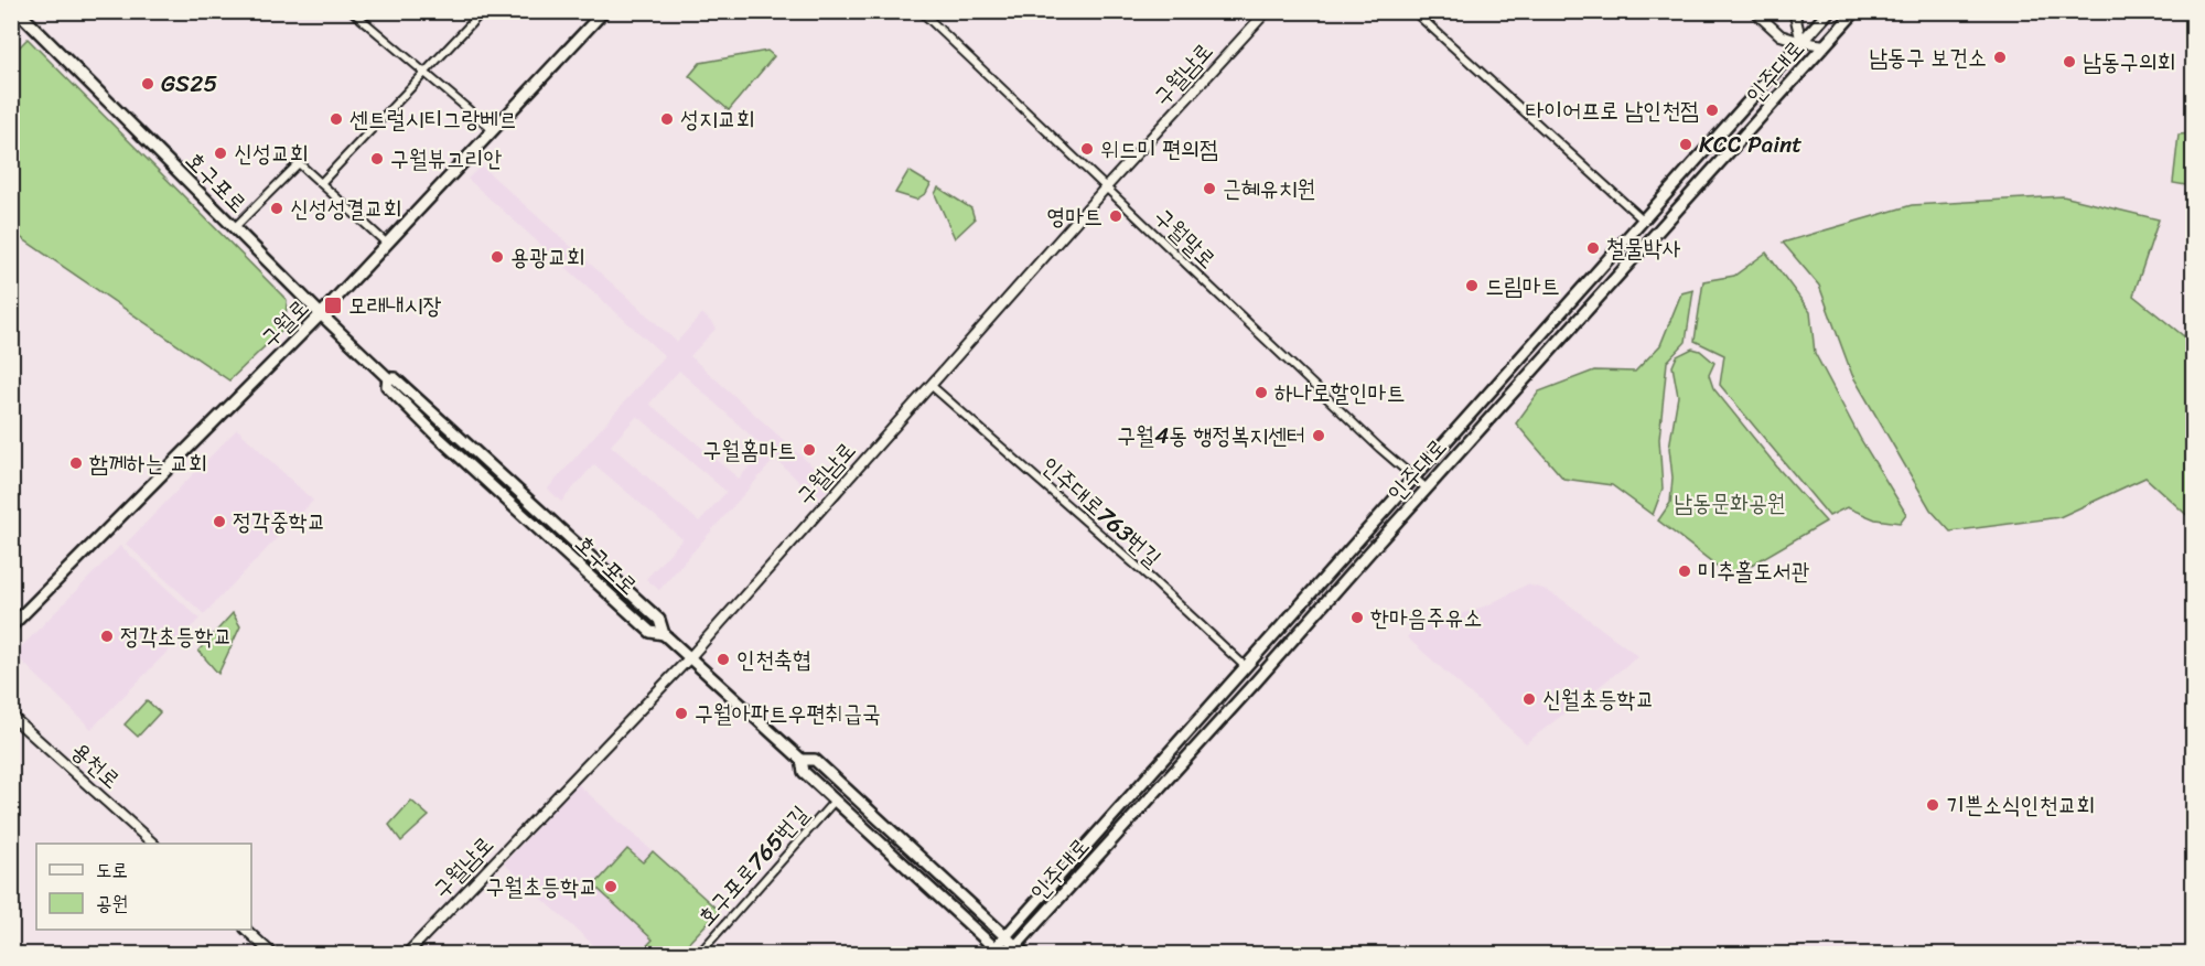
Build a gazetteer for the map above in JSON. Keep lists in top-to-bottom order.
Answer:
{
  "streets": {
    "main road": ["인주대로", "호구포로", "구월로"],
    "street": [
      "구월남로",
      "구월말로",
      "인주대로763번길",
      "용천로",
      "호구포로765번길"
    ]
  },
  "crossings": [
    ["인주대로", "호구포로"],
    ["인주대로", "구월말로"],
    ["인주대로", "인주대로763번길"],
    ["구월남로", "호구포로"],
    ["구월남로", "구월말로"],
    ["구월남로", "인주대로763번길"],
    ["호구포로", "구월로"],
    ["호구포로", "호구포로765번길"]
  ],
  "parks": ["남동문화공원"],
  "places": {
    "other": [
      "남동구 보건소",
      "남동구의회",
      "GS25",
      "타이어프로 남인천점",
      "센트럴시티그랑베르",
      "성지교회",
      "KCC Paint",
      "위드미 편의점",
      "신성교회",
      "구월뷰그리안",
      "근혜유치원",
      "신성성결교회",
      "영마트",
      "철물박사",
      "용광교회",
      "드림마트",
      "하나로할인마트",
      "구월4동 행정복지센터",
      "구월홈마트",
      "함께하는 교회",
      "정각중학교",
      "미추홀도서관",
      "한마음주유소",
      "정각초등학교",
      "인천축협",
      "신월초등학교",
      "구월아파트우편취급국",
      "기쁜소식인천교회",
      "구월초등학교"
    ],
    "transit": ["모래내시장"]
  },
  "legend": ["도로", "공원"]
}
